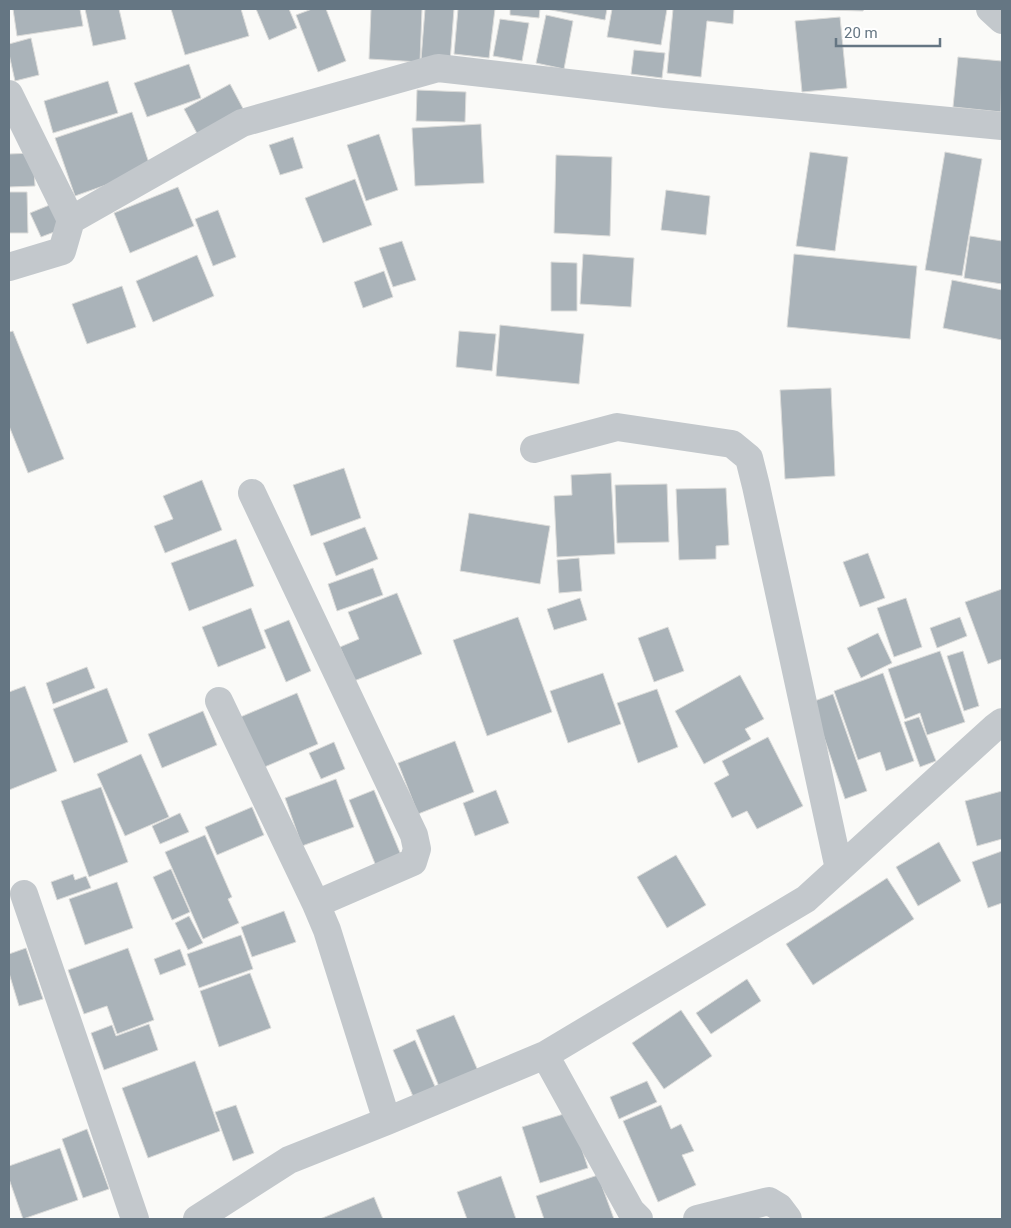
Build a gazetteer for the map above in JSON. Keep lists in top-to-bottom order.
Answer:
{
  "scale_bar": "20 m"
}
